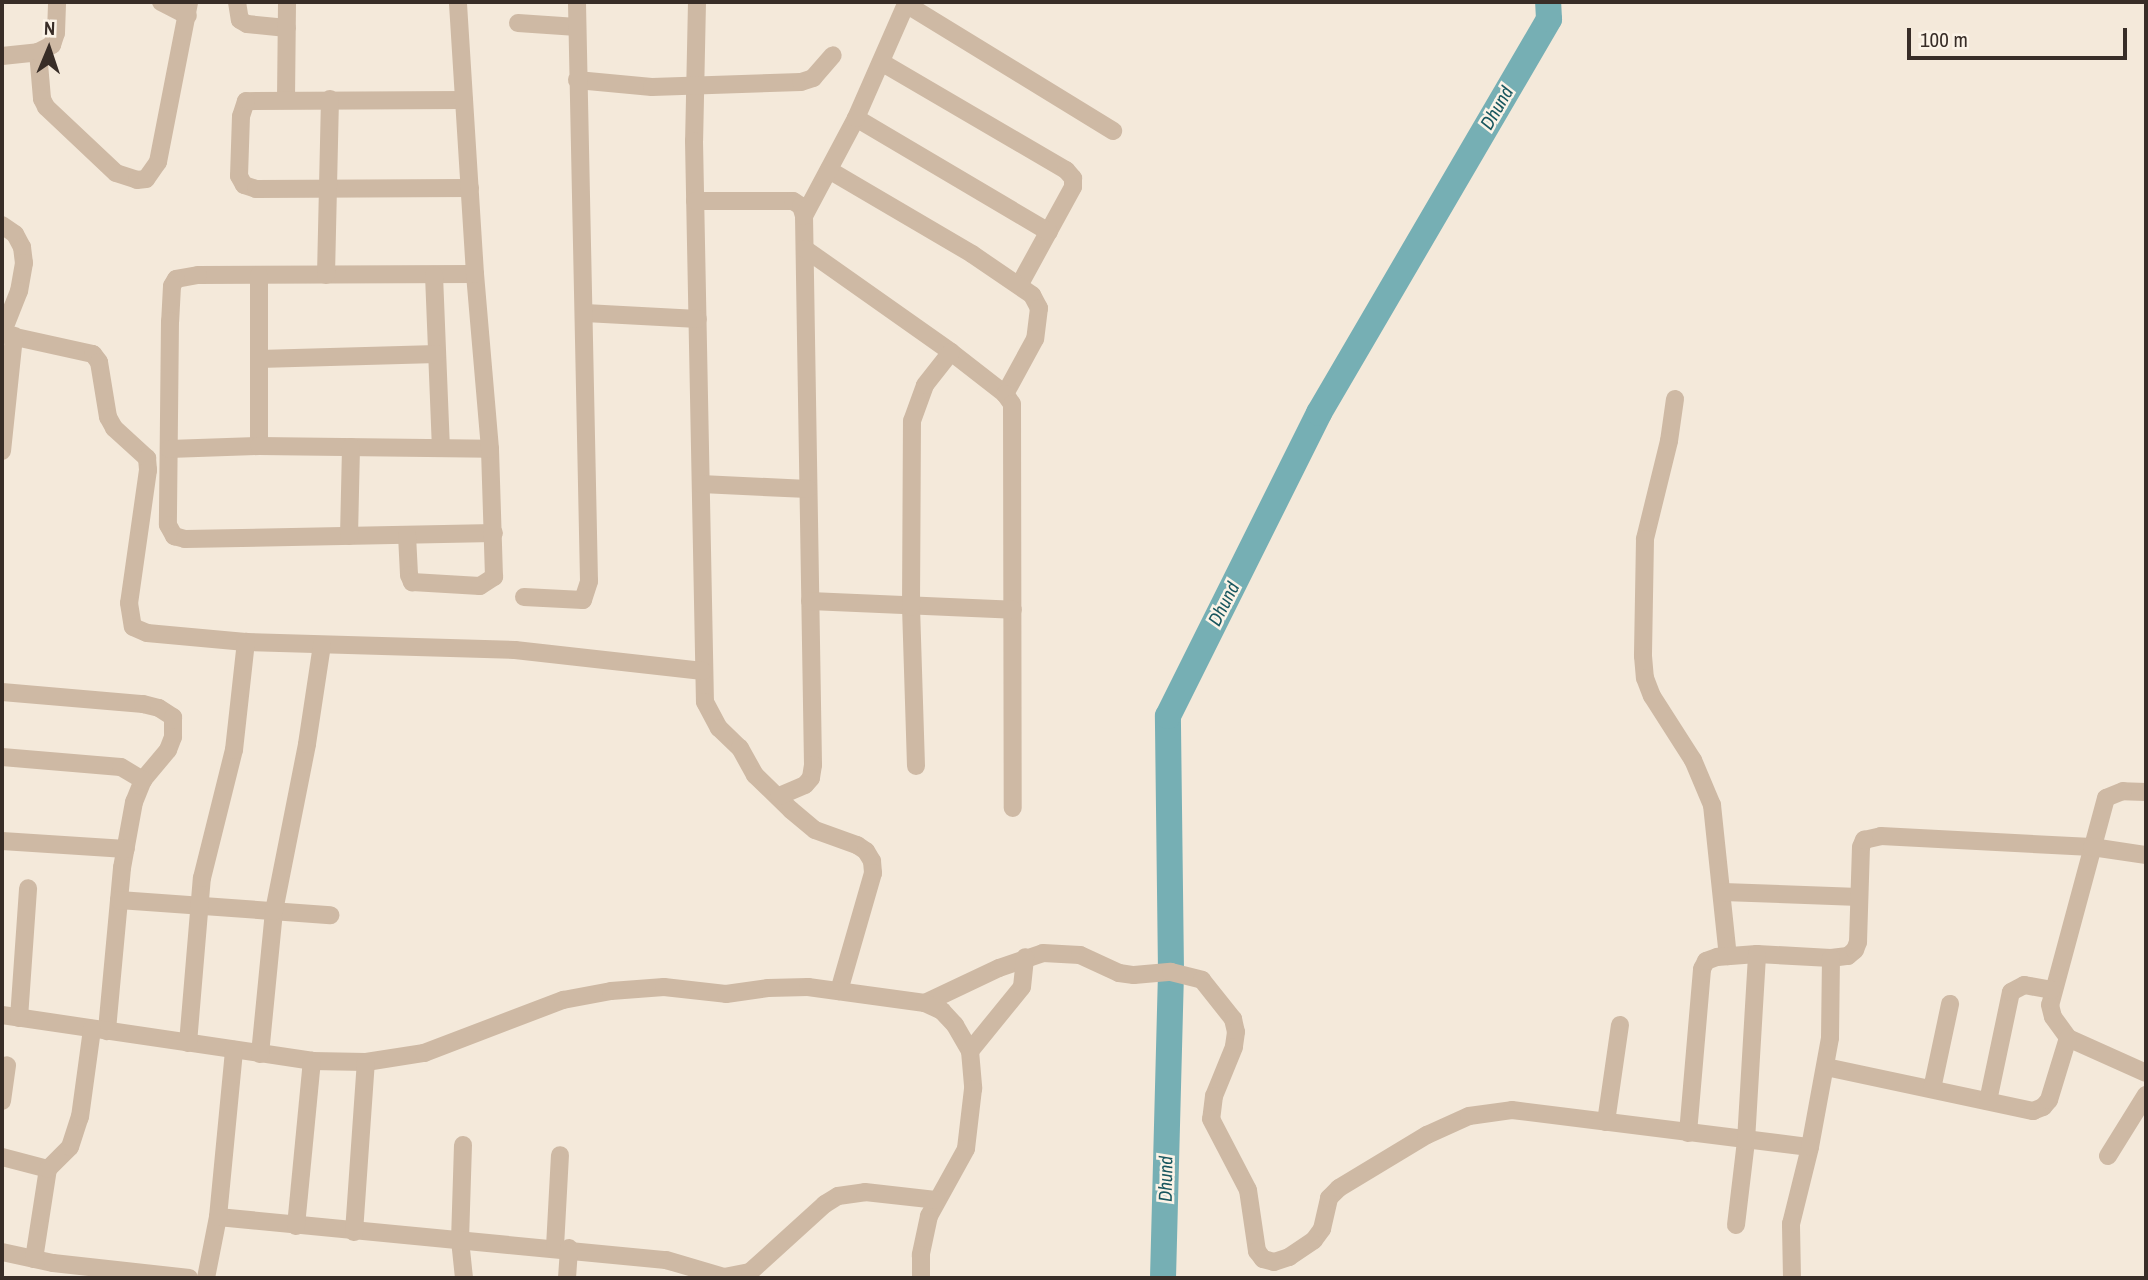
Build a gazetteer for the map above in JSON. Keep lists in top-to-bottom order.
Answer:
{
  "water": ["Dhund"],
  "scale_bar": "100 m",
  "north": "top"
}
